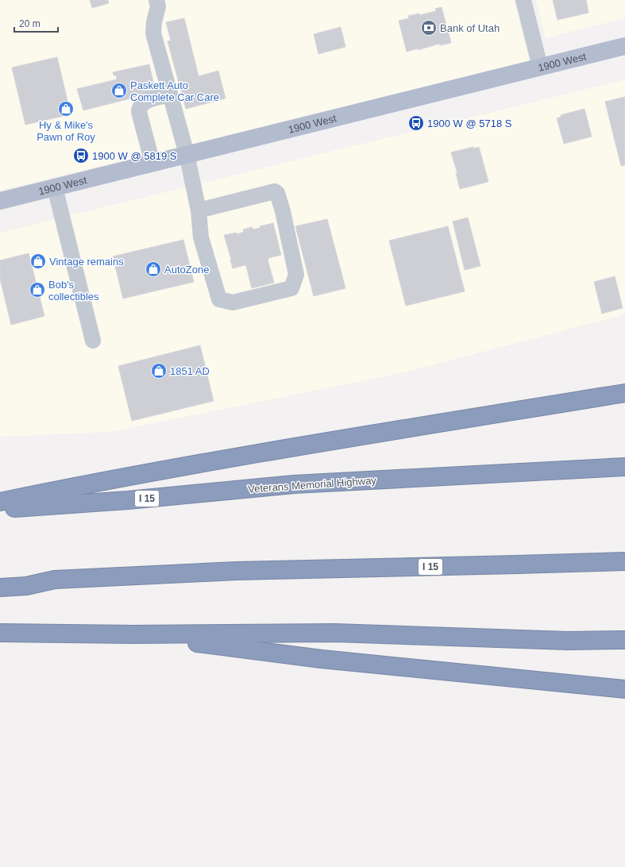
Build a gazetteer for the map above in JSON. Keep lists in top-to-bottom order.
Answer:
{
  "streets": {
    "highway": ["Veterans Memorial Highway", "I 15"],
    "main road": ["1900 West"]
  },
  "places": {
    "bank": ["Bank of Utah"],
    "shop": [
      "Paskett Auto Complete Car Care",
      "Hy & Mike's Pawn of Roy",
      "Vintage remains",
      "AutoZone",
      "Bob's collectibles",
      "1851 AD"
    ],
    "bus stop": ["1900 W @ 5718 S", "1900 W @ 5819 S"]
  },
  "scale_bar": "20 m"
}
